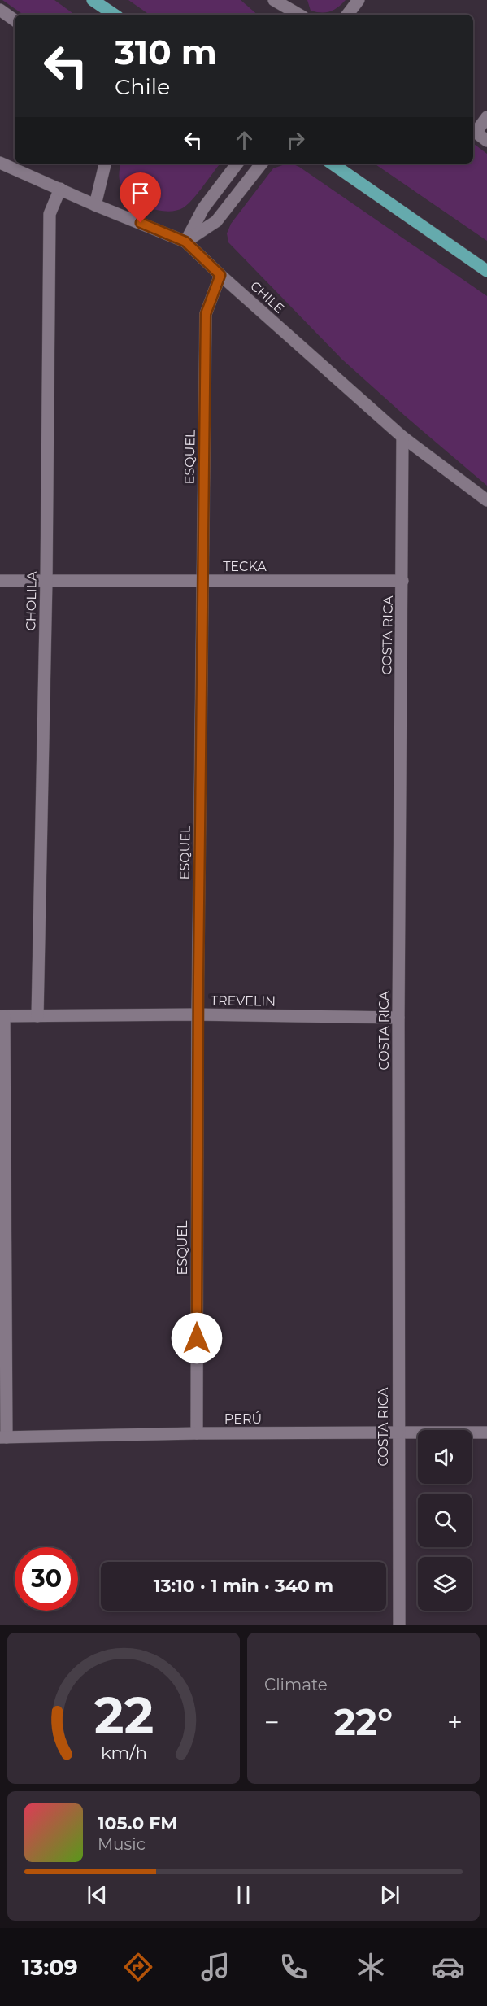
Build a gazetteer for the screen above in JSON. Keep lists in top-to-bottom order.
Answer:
{
  "streets": {
    "street": [
      "CHILE",
      "ESQUEL",
      "TECKA",
      "CHOLILA",
      "COSTA RICA",
      "TREVELIN",
      "PERÚ"
    ]
  },
  "crossings": [
    ["CHILE", "ESQUEL"],
    ["CHILE", "CHOLILA"],
    ["CHILE", "COSTA RICA"],
    ["ESQUEL", "TECKA"],
    ["ESQUEL", "TREVELIN"],
    ["ESQUEL", "PERÚ"],
    ["TECKA", "CHOLILA"],
    ["TECKA", "COSTA RICA"],
    ["CHOLILA", "TREVELIN"],
    ["COSTA RICA", "TREVELIN"],
    ["COSTA RICA", "PERÚ"]
  ],
  "page": {
    "turn": ["310 m", "Chile"],
    "limit": "30",
    "trip": "13:10 · 1 min · 340 m",
    "tile": "Climate",
    "heat": ["−", "22°", "+"],
    "song": ["105.0 FM", "Music"],
    "tabs": "13:09",
    "gauge": ["22", "km/h"]
  }
}
